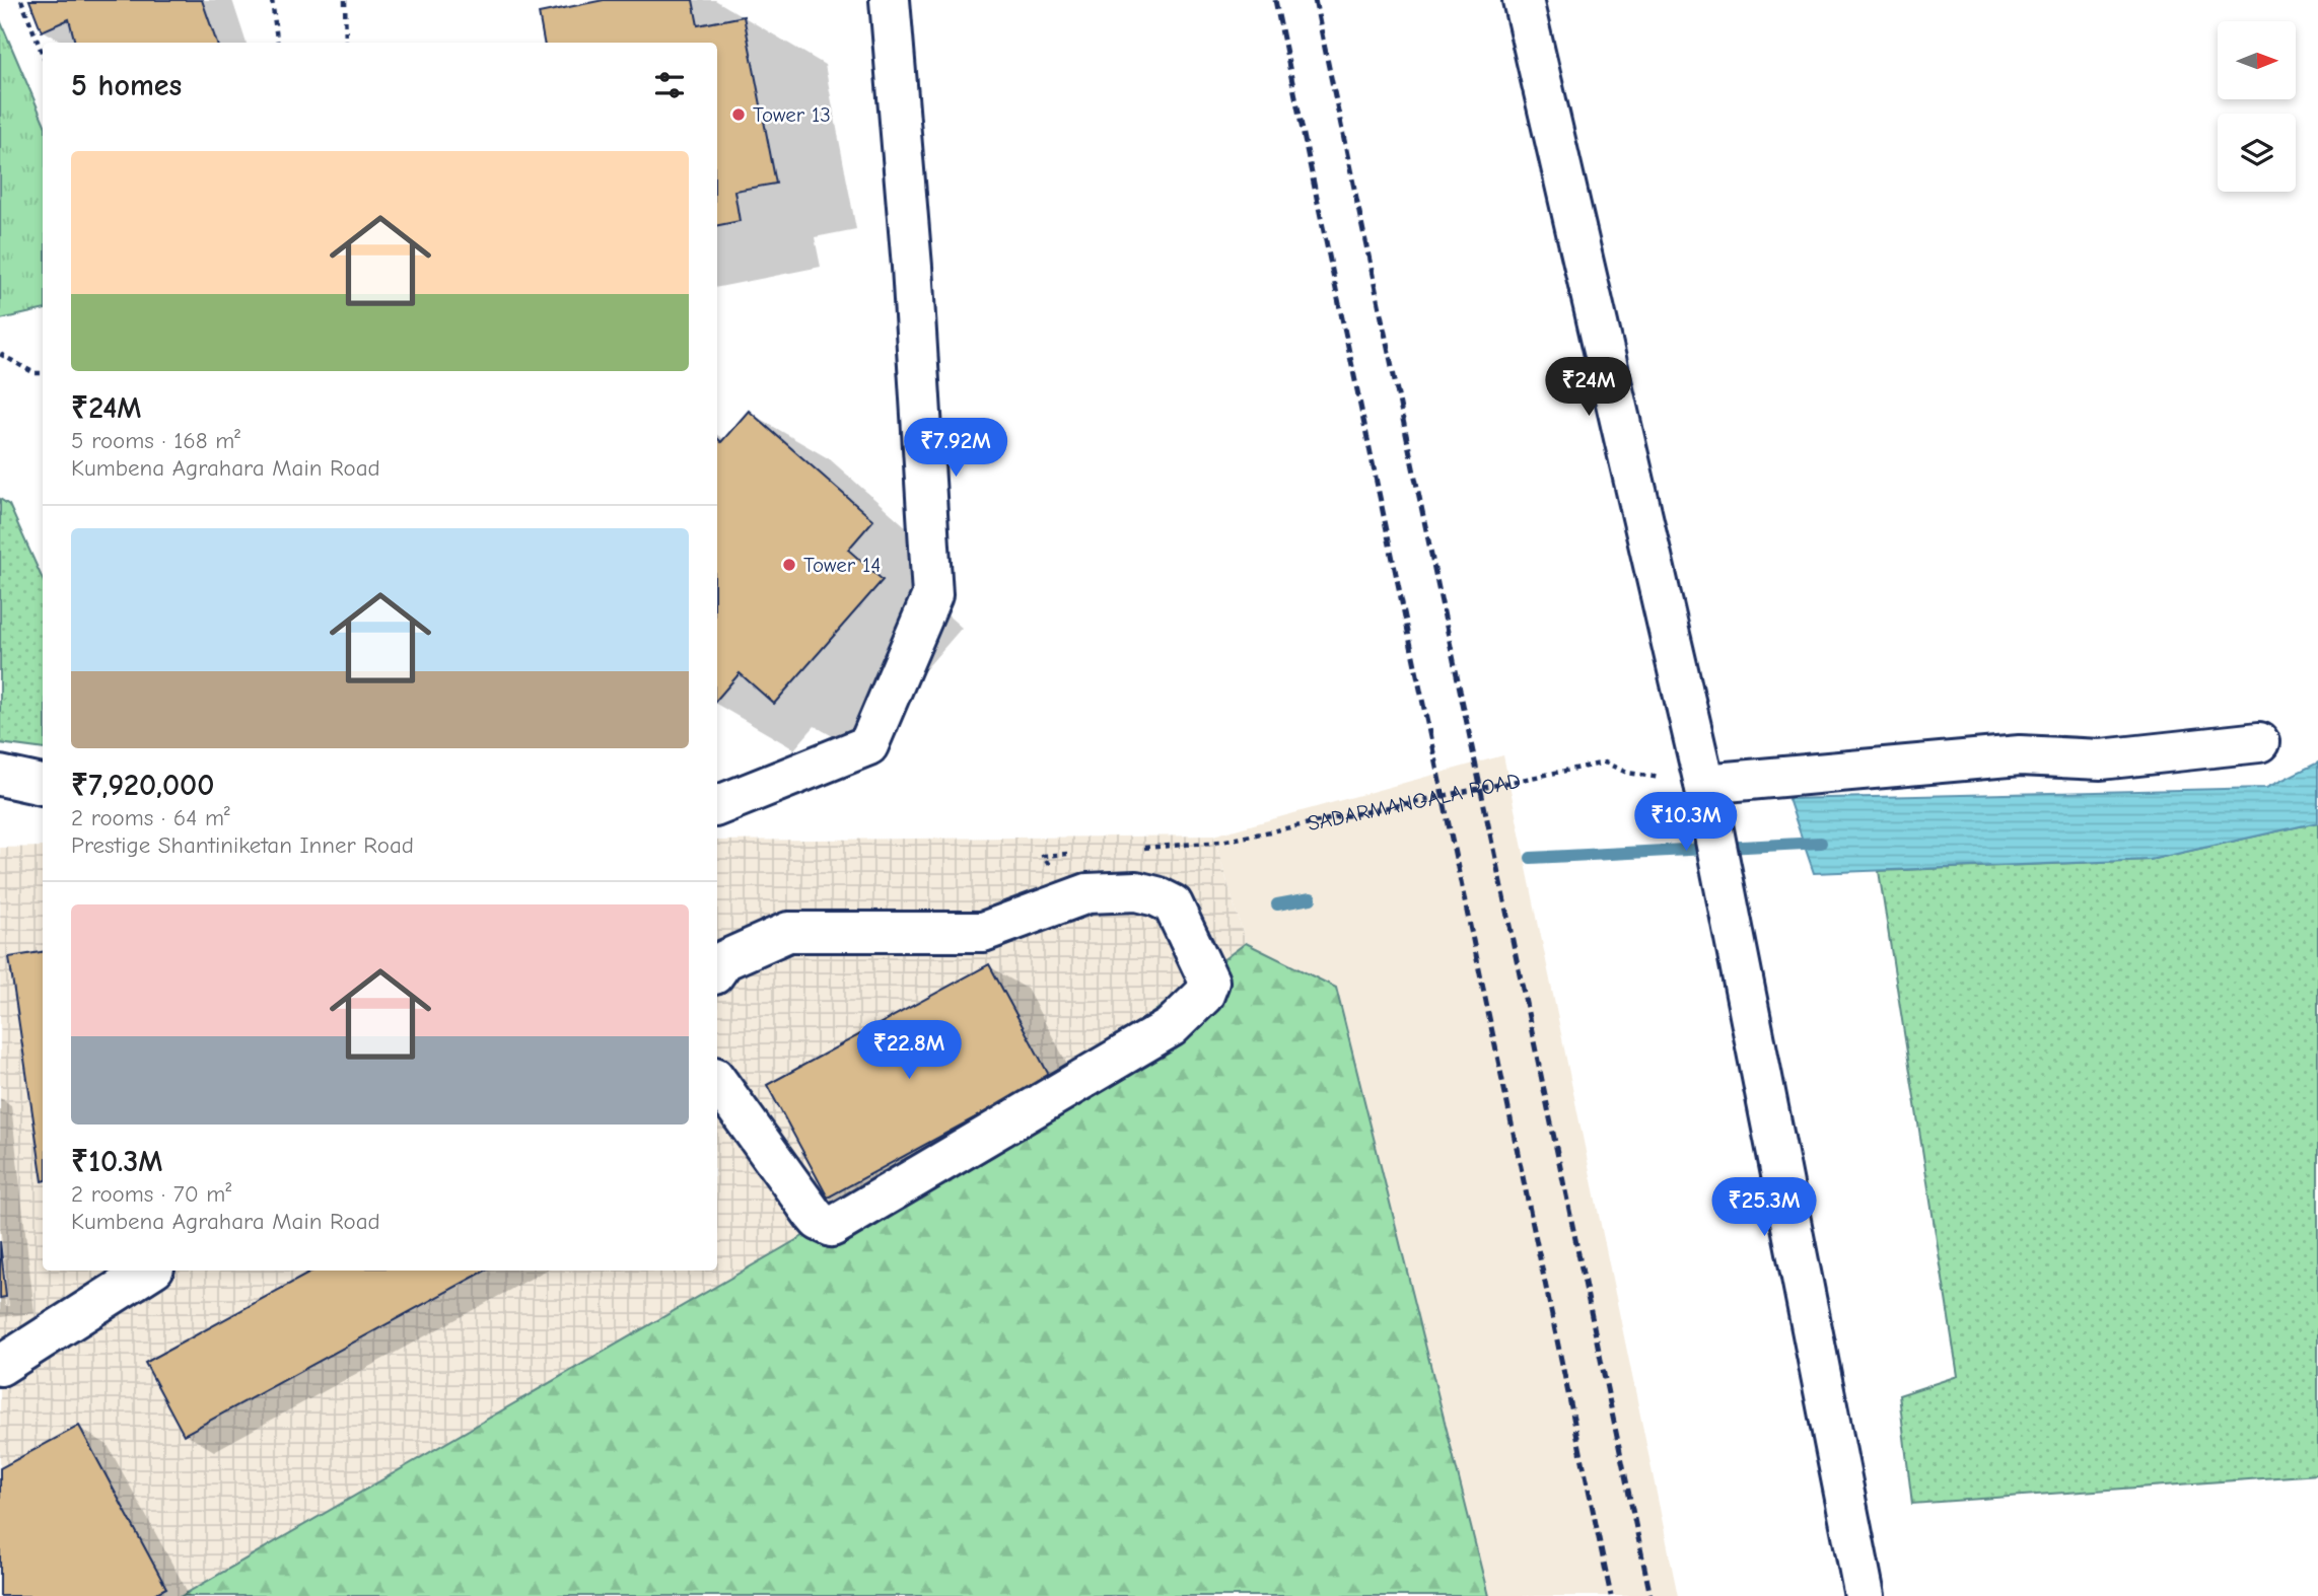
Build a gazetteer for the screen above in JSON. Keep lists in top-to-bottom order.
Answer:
{
  "streets": {
    "path": ["SADARMANGALA ROAD"]
  },
  "places": ["Tower 13", "Tower 14"],
  "north": "right",
  "page": {
    "heading": "5 homes",
    "list": [
      {
        "name": "₹24M",
        "note": "5 rooms · 168 m² · Kumbena Agrahara Main Road"
      },
      {
        "name": "₹7,920,000",
        "note": "2 rooms · 64 m² · Prestige Shantiniketan Inner Road"
      },
      {
        "name": "₹10.3M",
        "note": "2 rooms · 70 m² · Kumbena Agrahara Main Road"
      }
    ],
    "price": [
      "₹24M",
      "₹7.92M",
      "₹10.3M",
      "₹22.8M",
      "₹25.3M"
    ]
  }
}
